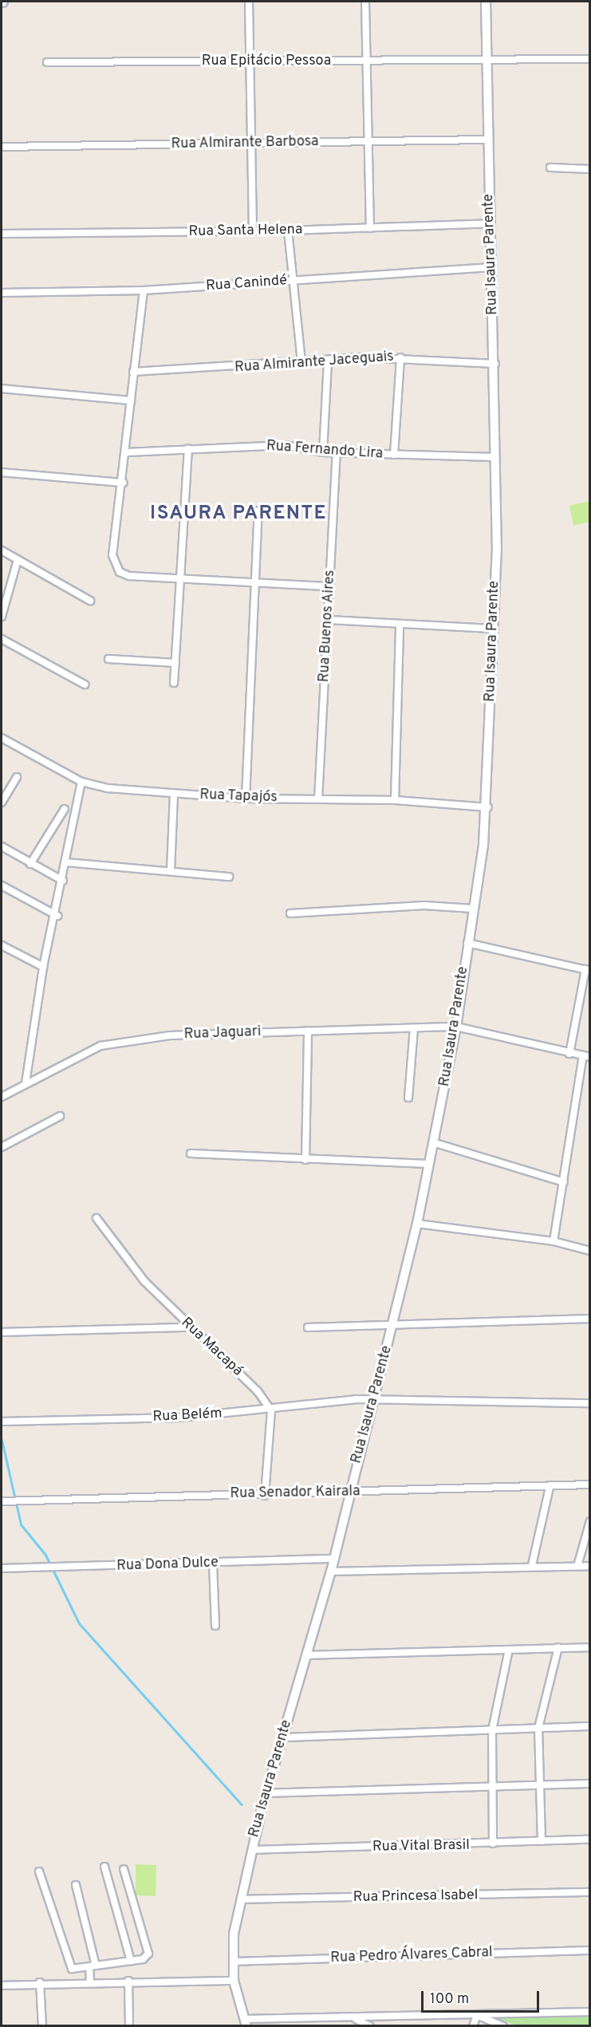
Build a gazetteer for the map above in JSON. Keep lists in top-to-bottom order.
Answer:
{
  "streets": {
    "street": [
      "Rua Epitácio Pessoa",
      "Rua Almirante Barbosa",
      "Rua Santa Helena",
      "Rua Isaura Parente",
      "Rua Canindé",
      "Rua Almirante Jaceguais",
      "Rua Fernando Lira",
      "Rua Buenos Aires",
      "Rua Tapajós",
      "Rua Jaguari",
      "Rua Macapá",
      "Rua Belém",
      "Rua Senador Kairala",
      "Rua Dona Dulce",
      "Rua Vital Brasil",
      "Rua Princesa Isabel",
      "Rua Pedro Álvares Cabral"
    ]
  },
  "crossings": [
    ["Rua Epitácio Pessoa", "Rua Isaura Parente"],
    ["Rua Almirante Barbosa", "Rua Isaura Parente"],
    ["Rua Santa Helena", "Rua Isaura Parente"],
    ["Rua Isaura Parente", "Rua Canindé"],
    ["Rua Isaura Parente", "Rua Almirante Jaceguais"],
    ["Rua Isaura Parente", "Rua Fernando Lira"],
    ["Rua Isaura Parente", "Rua Tapajós"],
    ["Rua Isaura Parente", "Rua Jaguari"],
    ["Rua Isaura Parente", "Rua Belém"],
    ["Rua Isaura Parente", "Rua Senador Kairala"],
    ["Rua Isaura Parente", "Rua Dona Dulce"],
    ["Rua Isaura Parente", "Rua Vital Brasil"],
    ["Rua Isaura Parente", "Rua Princesa Isabel"],
    ["Rua Isaura Parente", "Rua Pedro Álvares Cabral"],
    ["Rua Fernando Lira", "Rua Buenos Aires"],
    ["Rua Buenos Aires", "Rua Tapajós"],
    ["Rua Macapá", "Rua Belém"]
  ],
  "districts": ["ISAURA PARENTE"],
  "scale_bar": "100 m"
}
